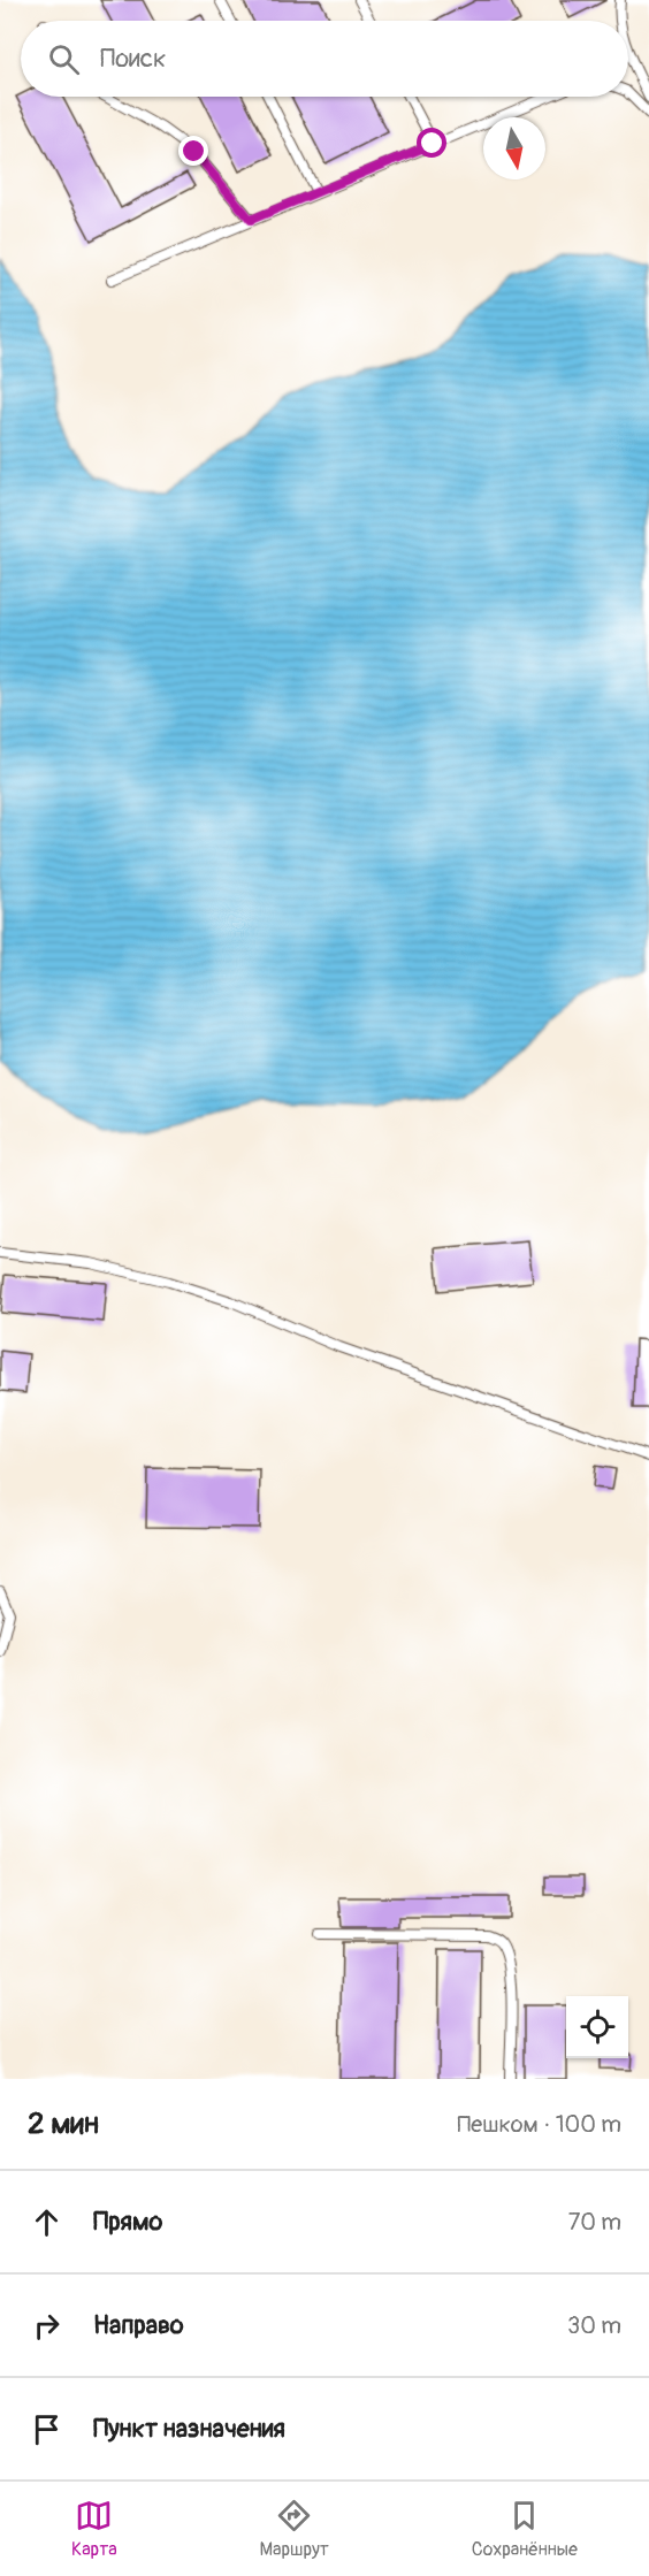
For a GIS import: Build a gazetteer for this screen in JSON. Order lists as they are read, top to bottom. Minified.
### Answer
{"north":"bottom","page":{"search":"Поиск","heading":["2 мин","Пешком · 100 m"],"list":[["Прямо","70 m"],["Направо","30 m"],"Пункт назначения"],"nav":["Карта","Маршрут","Сохранённые"]}}
